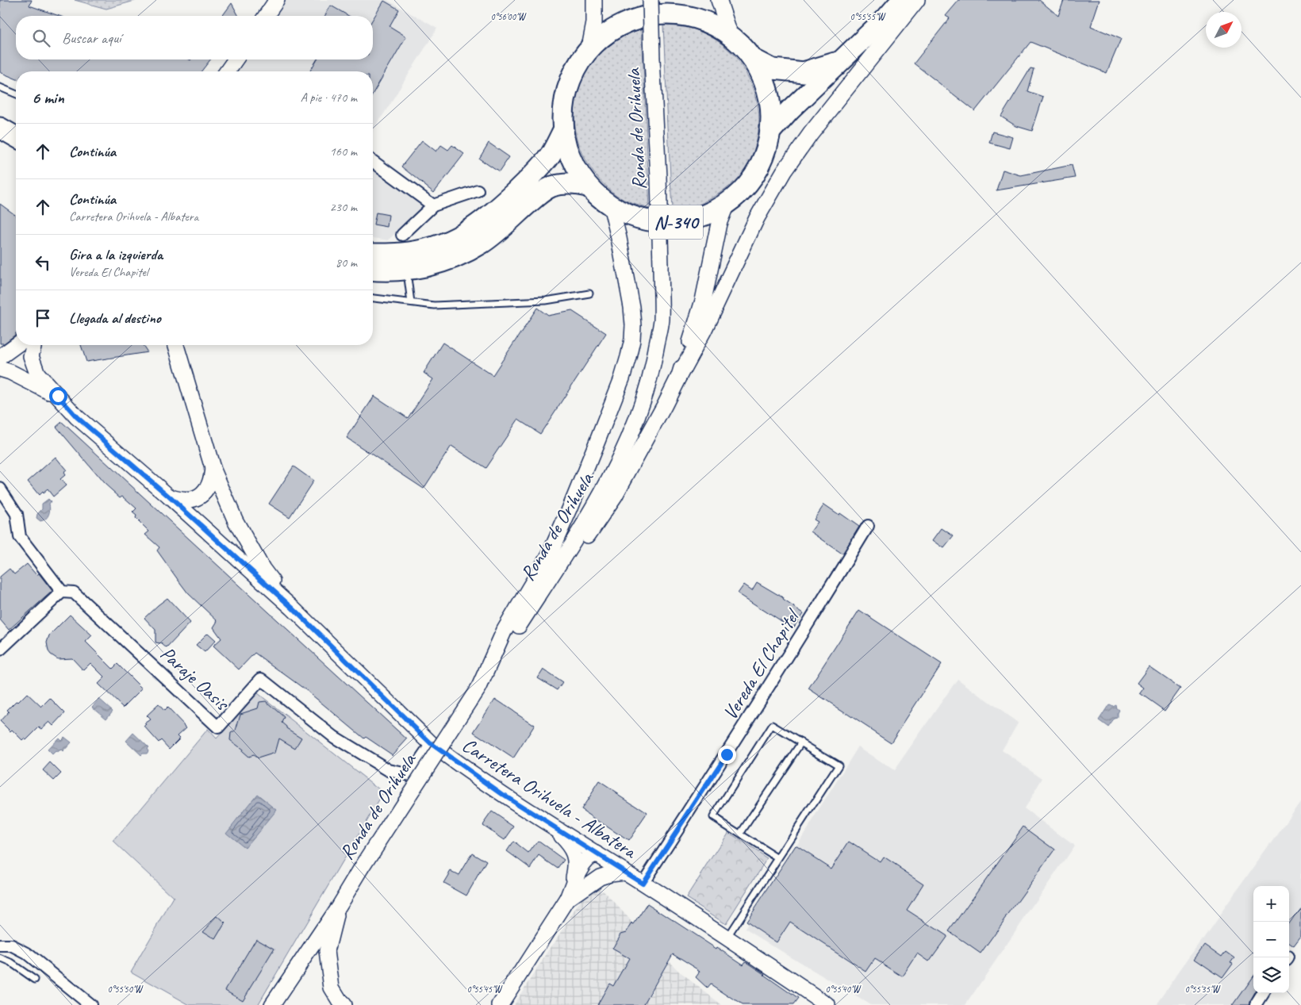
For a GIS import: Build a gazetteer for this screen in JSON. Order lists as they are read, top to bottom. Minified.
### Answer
{"streets":{"highway":["N-340"],"main road":["Ronda de Orihuela","Carretera Orihuela - Albatera"],"street":["Vereda El Chapitel","Paraje Oasis"]},"crossings":[["Vereda El Chapitel","Carretera Orihuela - Albatera"],["Paraje Oasis","Carretera Orihuela - Albatera"]],"north":"top right","page":{"search":"Buscar aquí","heading":["6 min","A pie · 470 m"],"list":[["Continúa","160 m"],["Continúa","Carretera Orihuela - Albatera","230 m"],["Gira a la izquierda","Vereda El Chapitel","80 m"],"Llegada al destino"],"map_buttons":["+","−"]},"coordinates":["0°56'00\"W","0°55'55\"W","0°55'50\"W","0°55'45\"W","0°55'40\"W","0°55'35\"W"]}
